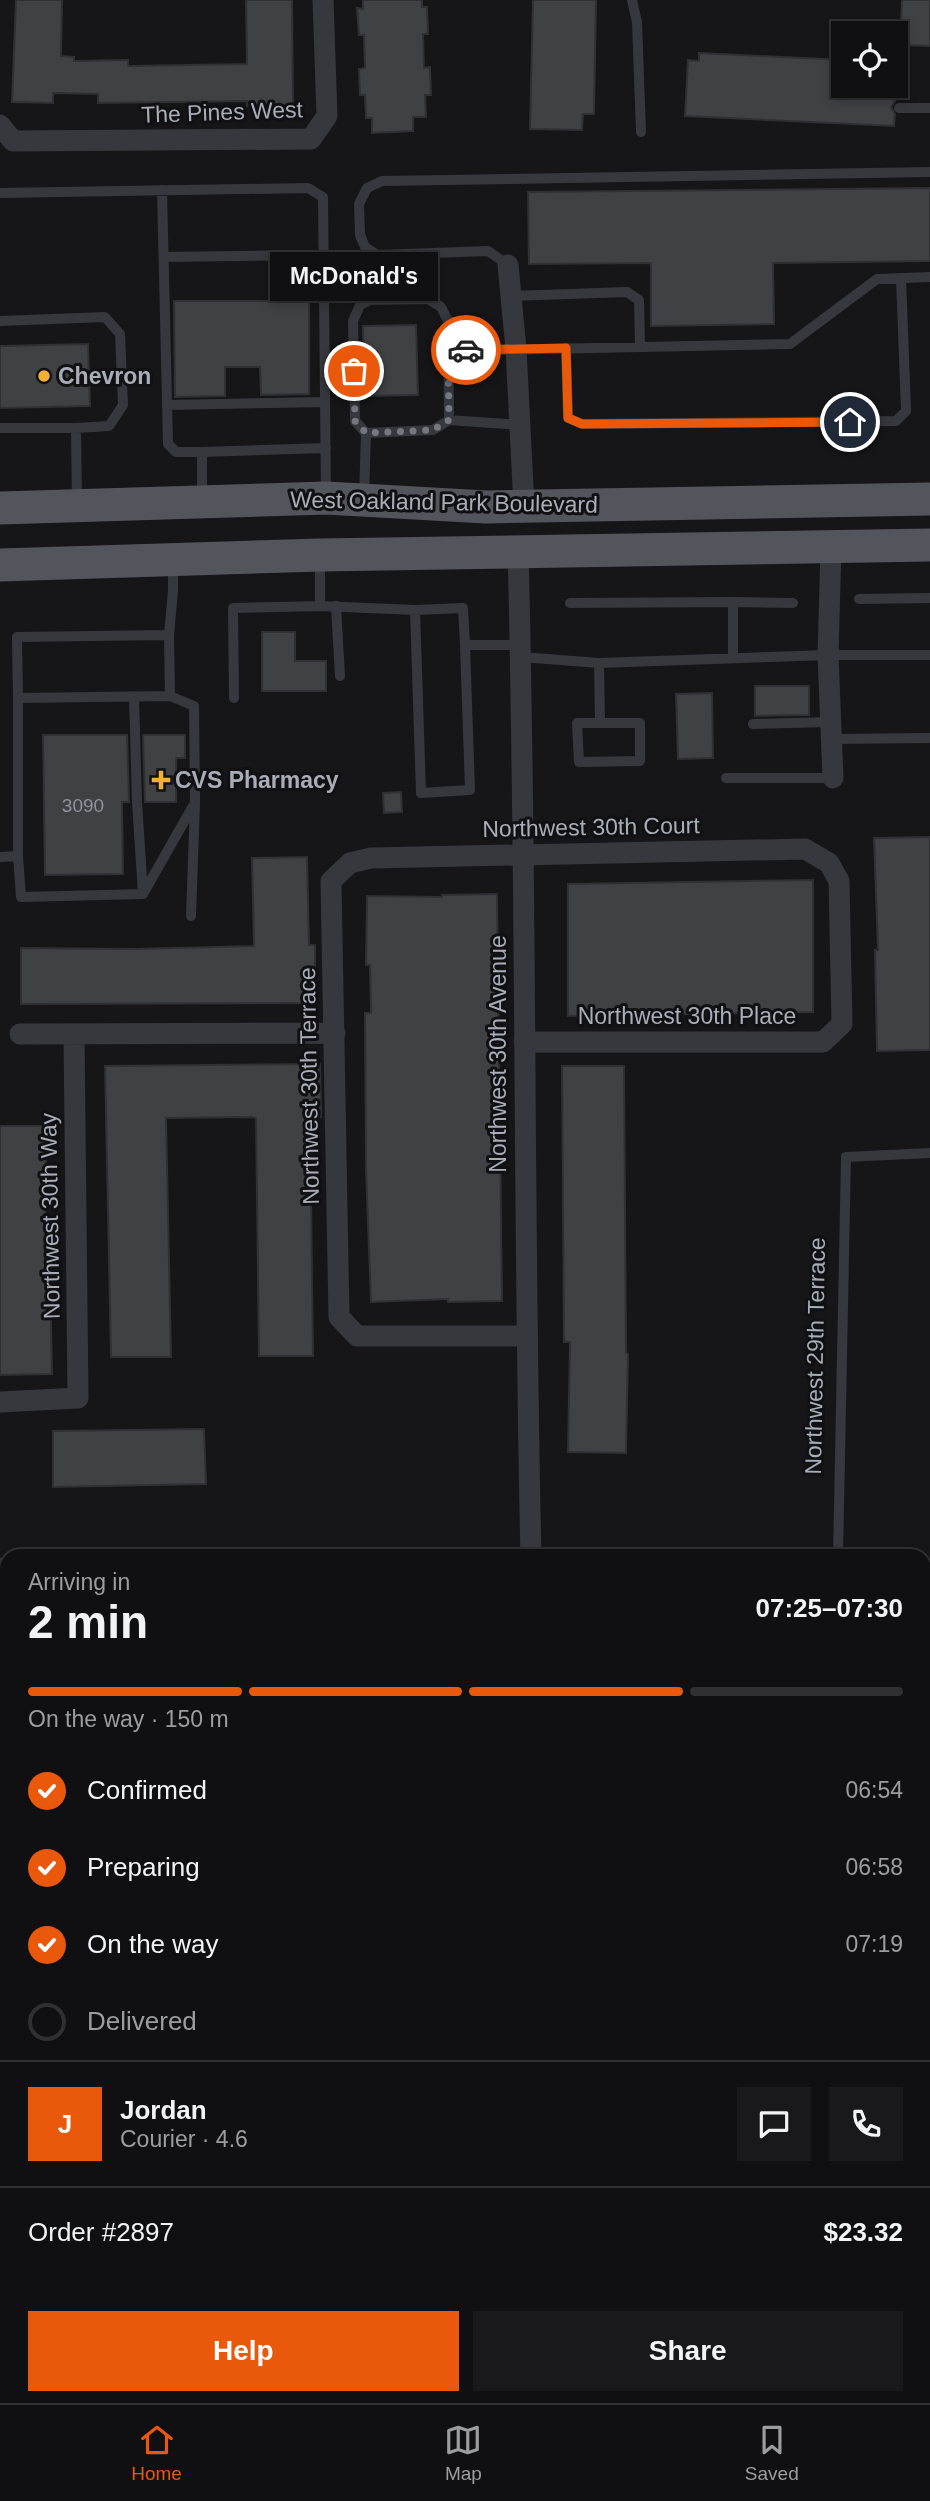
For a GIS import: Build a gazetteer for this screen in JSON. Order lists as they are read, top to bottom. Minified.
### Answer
{"streets":{"main road":["West Oakland Park Boulevard"],"street":["The Pines West","Northwest 30th Court","Northwest 30th Place","Northwest 30th Avenue","Northwest 30th Terrace","Northwest 30th Way"],"lane":["Northwest 29th Terrace"]},"crossings":[["West Oakland Park Boulevard","Northwest 30th Avenue"],["Northwest 30th Court","Northwest 30th Place"],["Northwest 30th Court","Northwest 30th Avenue"],["Northwest 30th Court","Northwest 30th Terrace"],["Northwest 30th Place","Northwest 30th Avenue"],["Northwest 30th Avenue","Northwest 30th Terrace"]],"places":{"other":["McDonald's","Chevron"],"health":["CVS Pharmacy"]},"house_numbers":["3090"],"page":{"bubble":"McDonald's","heading":["2 min","Arriving in","07:25–07:30"],"panel":["Jordan","Courier · 4.6","Order #2897","$23.32"],"bar":"On the way · 150 m","list":[["Confirmed","06:54"],["Preparing","06:58"],["On the way","07:19"],"Delivered"],"round":"J","buttons":["Help","Share"],"tabs":["Home","Map","Saved"]}}
